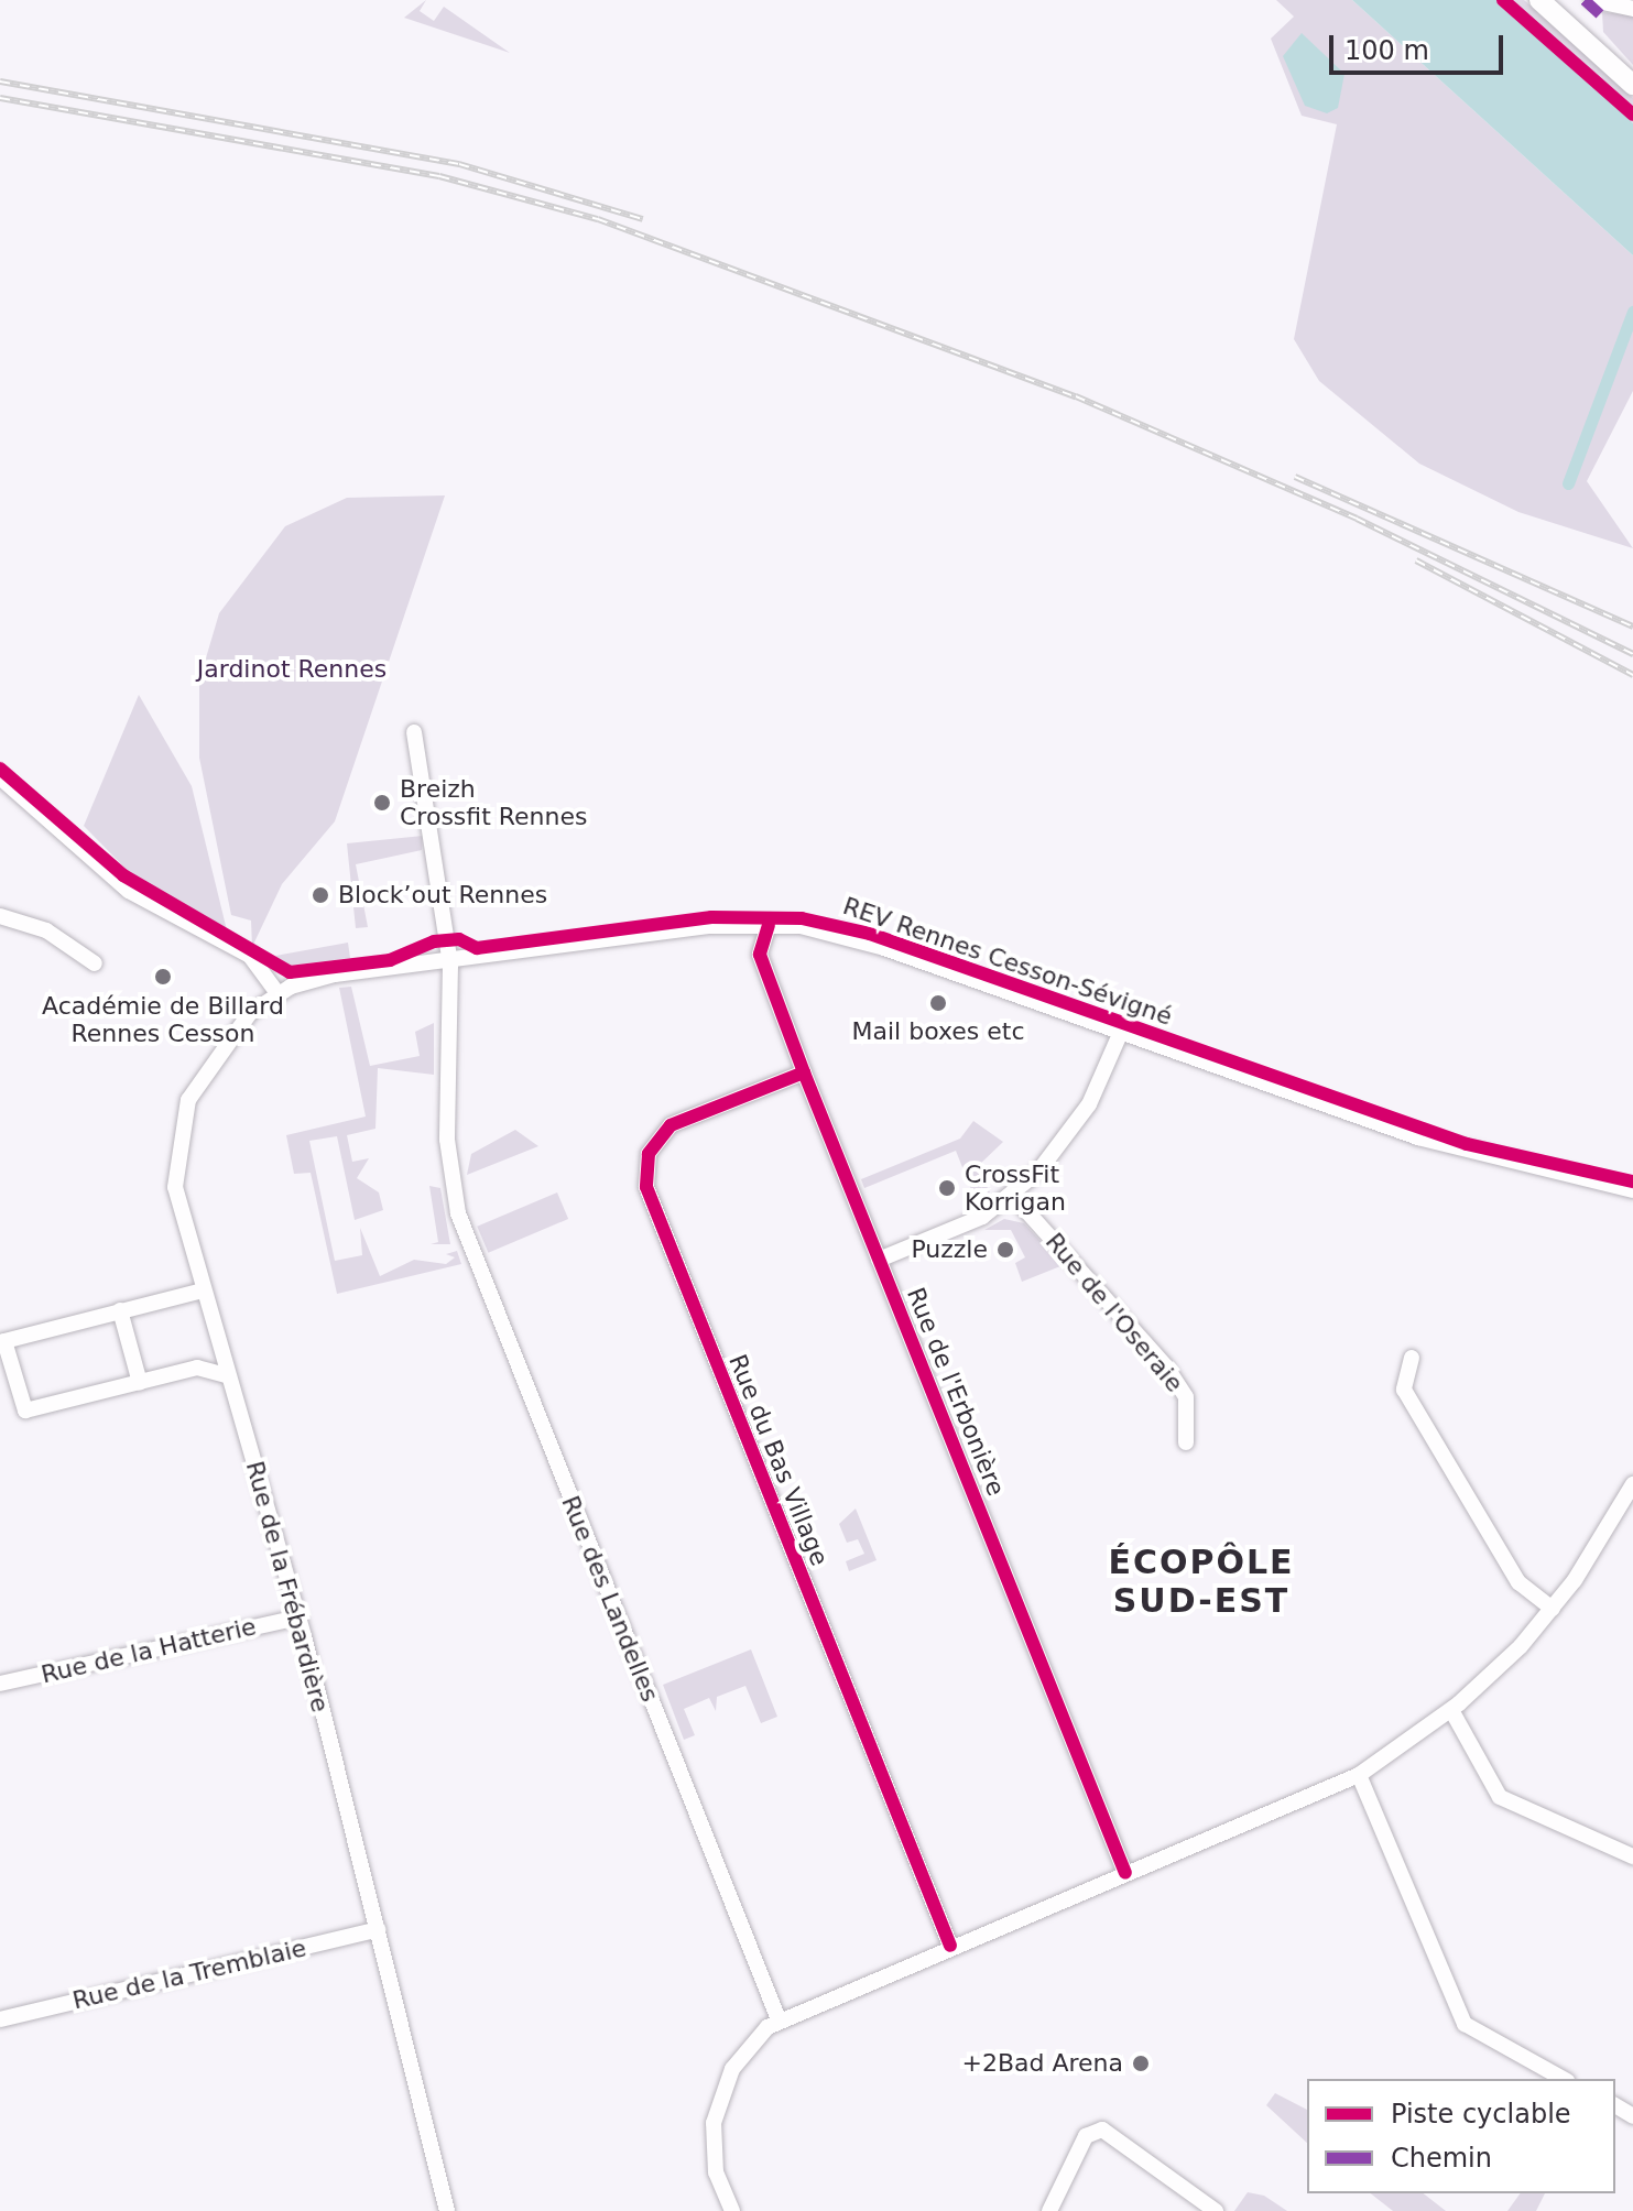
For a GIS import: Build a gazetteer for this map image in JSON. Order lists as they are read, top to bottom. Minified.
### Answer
{"streets":{"street":["Rue de l'Oseraie","Rue de l'Erbonière","Rue du Bas Village","Rue de la Frébardière","Rue des Landelles","Rue de la Hatterie","Rue de la Tremblaie"],"cycle path":["REV Rennes Cesson-Sévigné"]},"crossings":[["Rue de l'Erbonière","Rue du Bas Village"],["Rue de la Frébardière","Rue de la Hatterie"],["Rue de la Frébardière","Rue de la Tremblaie"]],"districts":["ÉCOPÔLE SUD-EST"],"parks":["Jardinot Rennes"],"places":["Breizh Crossfit Rennes","Block’out Rennes","Académie de Billard Rennes Cesson","Mail boxes etc","CrossFit Korrigan","Puzzle","+2Bad Arena"],"legend":["Piste cyclable","Chemin"],"scale_bar":"100 m"}
